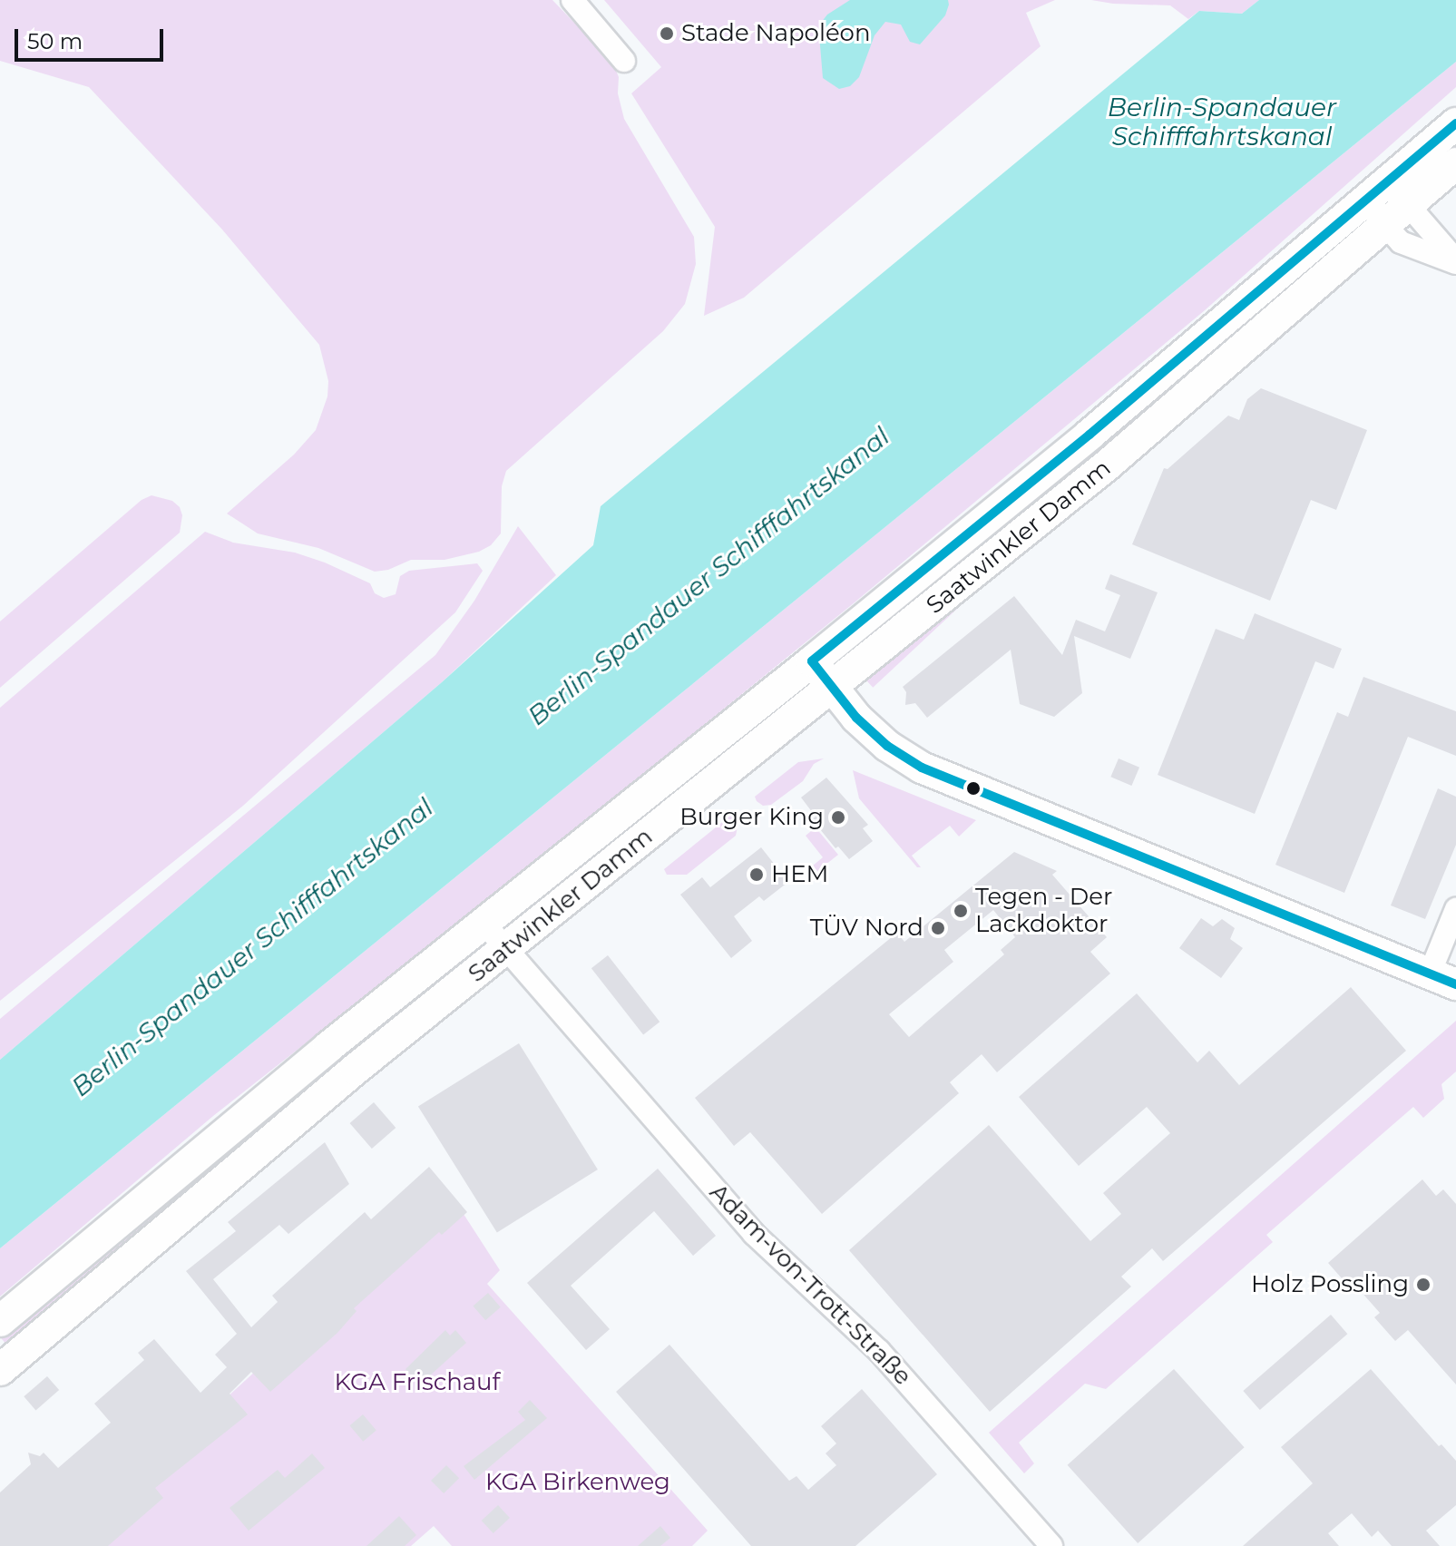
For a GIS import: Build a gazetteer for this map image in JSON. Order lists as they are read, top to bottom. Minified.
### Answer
{"streets":{"main road":["Saatwinkler Damm"],"street":["Adam-von-Trott-Straße"]},"crossings":[["Saatwinkler Damm","Adam-von-Trott-Straße"]],"water":["Berlin-Spandauer Schifffahrtskanal"],"parks":["KGA Frischauf","KGA Birkenweg"],"places":["Stade Napoléon","Burger King","HEM","Tegen - Der Lackdoktor","TÜV Nord","Holz Possling"],"scale_bar":"50 m"}
